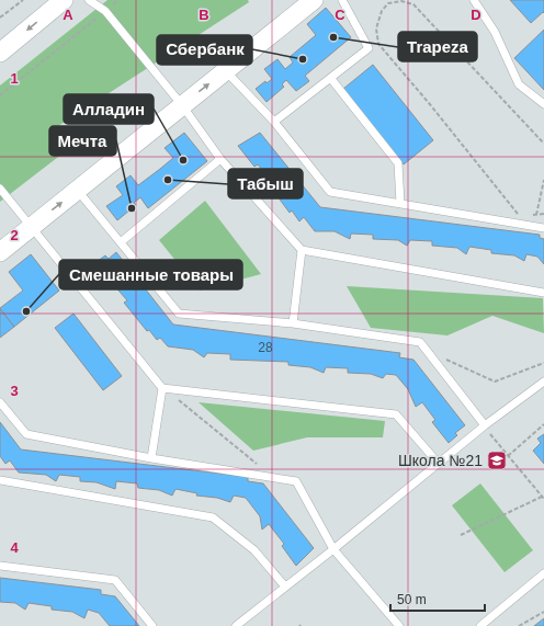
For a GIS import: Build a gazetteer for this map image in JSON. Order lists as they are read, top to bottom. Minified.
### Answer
{"places":{"other":["Trapeza","Сбербанк","Алладин","Табыш","Мечта","Смешанные товары"],"school or university":["Школа №21"]},"house_numbers":["28"],"scale_bar":"50 m","grid":{"columns":["A","B","C","D"],"rows":["1","2","3","4"]}}
